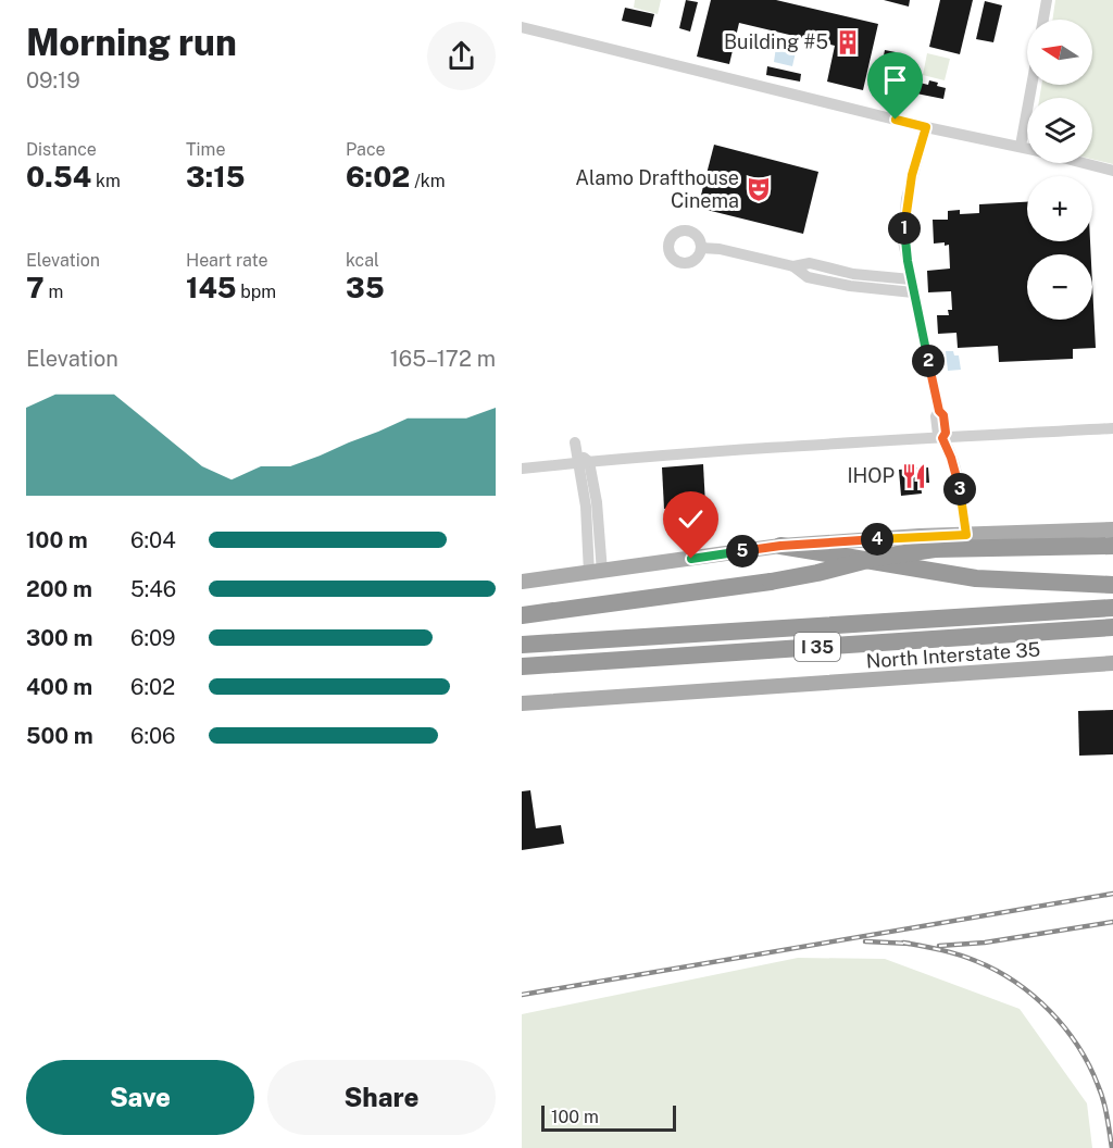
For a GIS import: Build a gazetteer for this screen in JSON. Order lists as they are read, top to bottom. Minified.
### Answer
{"streets":{"highway":["I 35"],"main road":["North Interstate 35"]},"places":{"building":["Building #5"],"theatre":["Alamo Drafthouse Cinema"],"restaurant":["IHOP"]},"scale_bar":"100 m","north":"left","page":{"heading":["Morning run","09:19"],"map_buttons":["+","−"],"stats":[["Distance","0.54 km"],["Time","3:15"],["Pace","6:02 /km"],["Elevation","7 m"],["Heart rate","145 bpm"],["kcal","35"]],"pins":["1","2","3","4","5"],"chart":["Elevation","165–172 m"],"list":[{"name":"100 m","note":"6:04"},{"name":"200 m","note":"5:46"},{"name":"300 m","note":"6:09"},{"name":"400 m","note":"6:02"},{"name":"500 m","note":"6:06"}],"buttons":["Save","Share"],"scale":"100 m"}}
